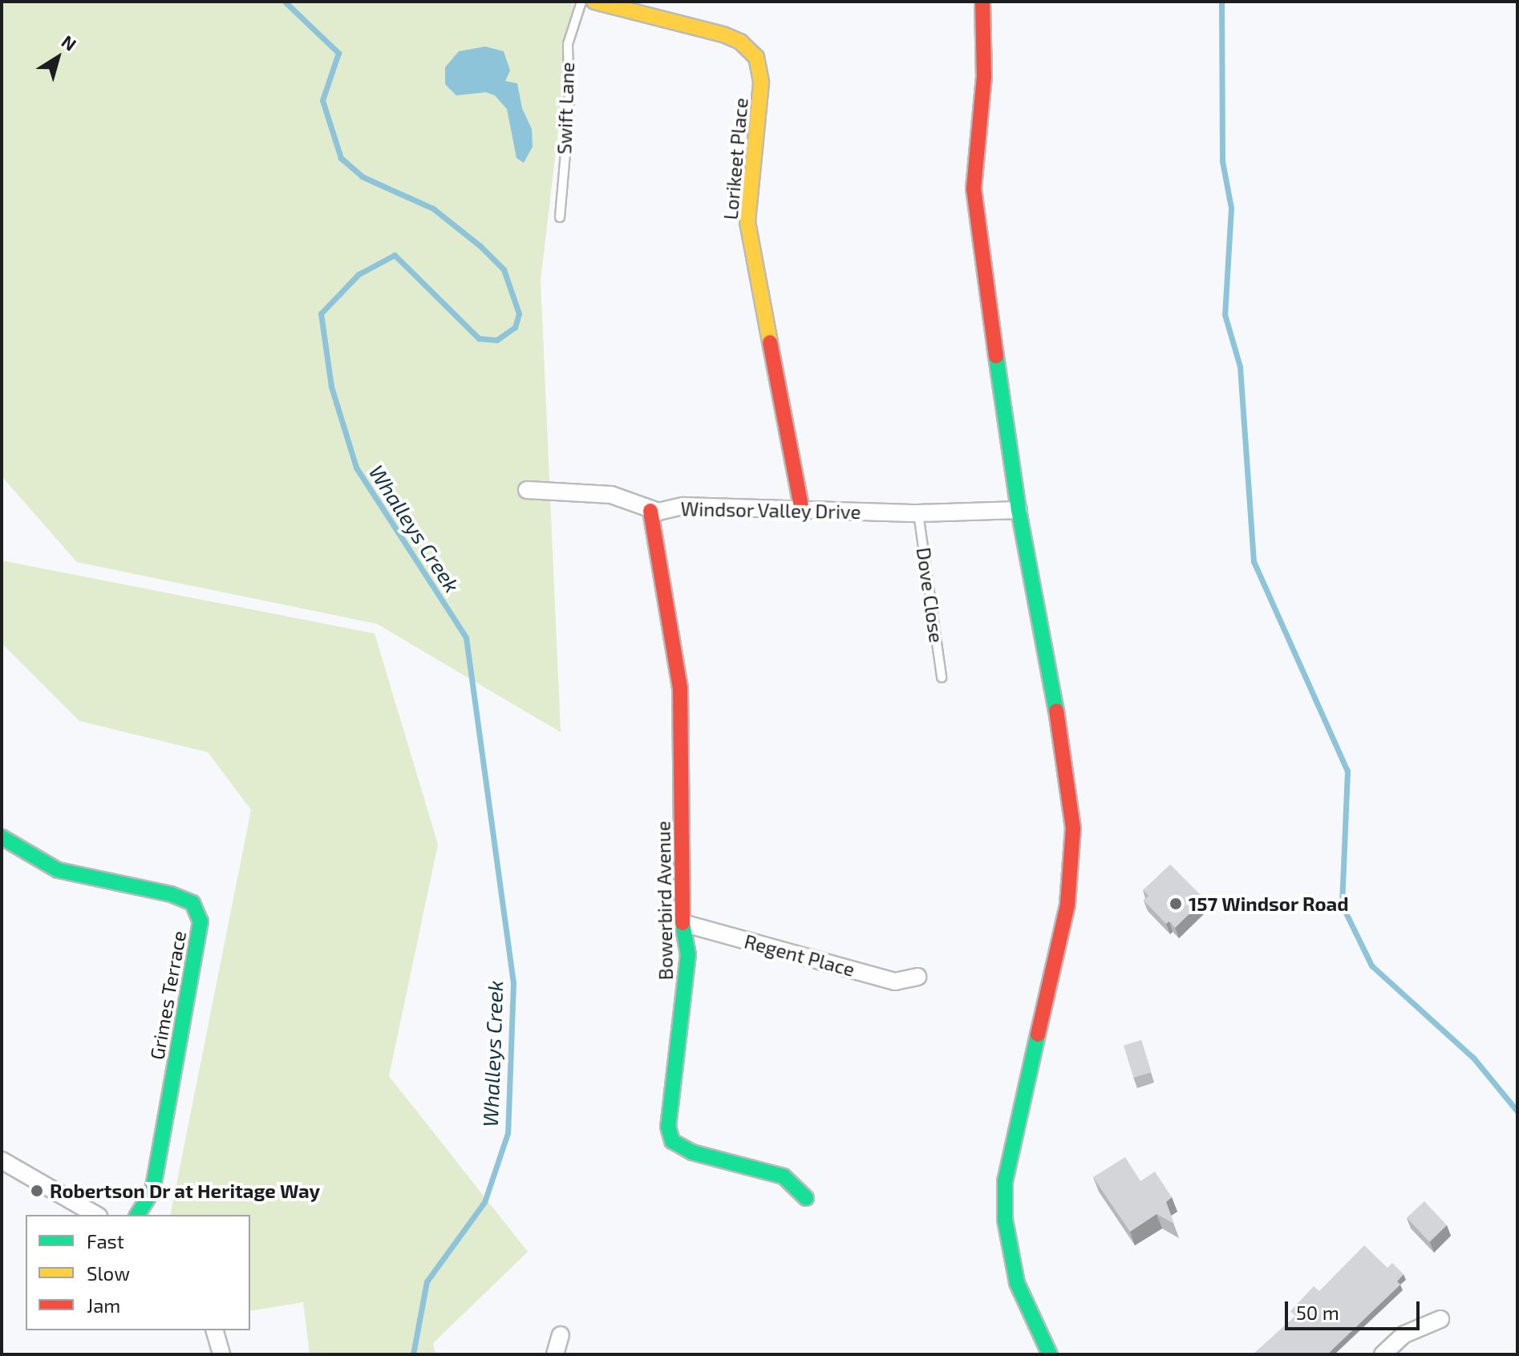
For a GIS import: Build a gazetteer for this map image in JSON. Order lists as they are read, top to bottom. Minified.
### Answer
{"streets":{"street":["Lorikeet Place","Windsor Valley Drive","Bowerbird Avenue","Regent Place","Grimes Terrace"],"lane":["Swift Lane","Dove Close"]},"crossings":[["Lorikeet Place","Windsor Valley Drive"],["Windsor Valley Drive","Dove Close"],["Windsor Valley Drive","Bowerbird Avenue"],["Bowerbird Avenue","Regent Place"]],"water":["Whalleys Creek"],"places":["157 Windsor Road","Robertson Dr at Heritage Way"],"legend":["Fast","Slow","Jam"],"scale_bar":"50 m","north":"top right"}
